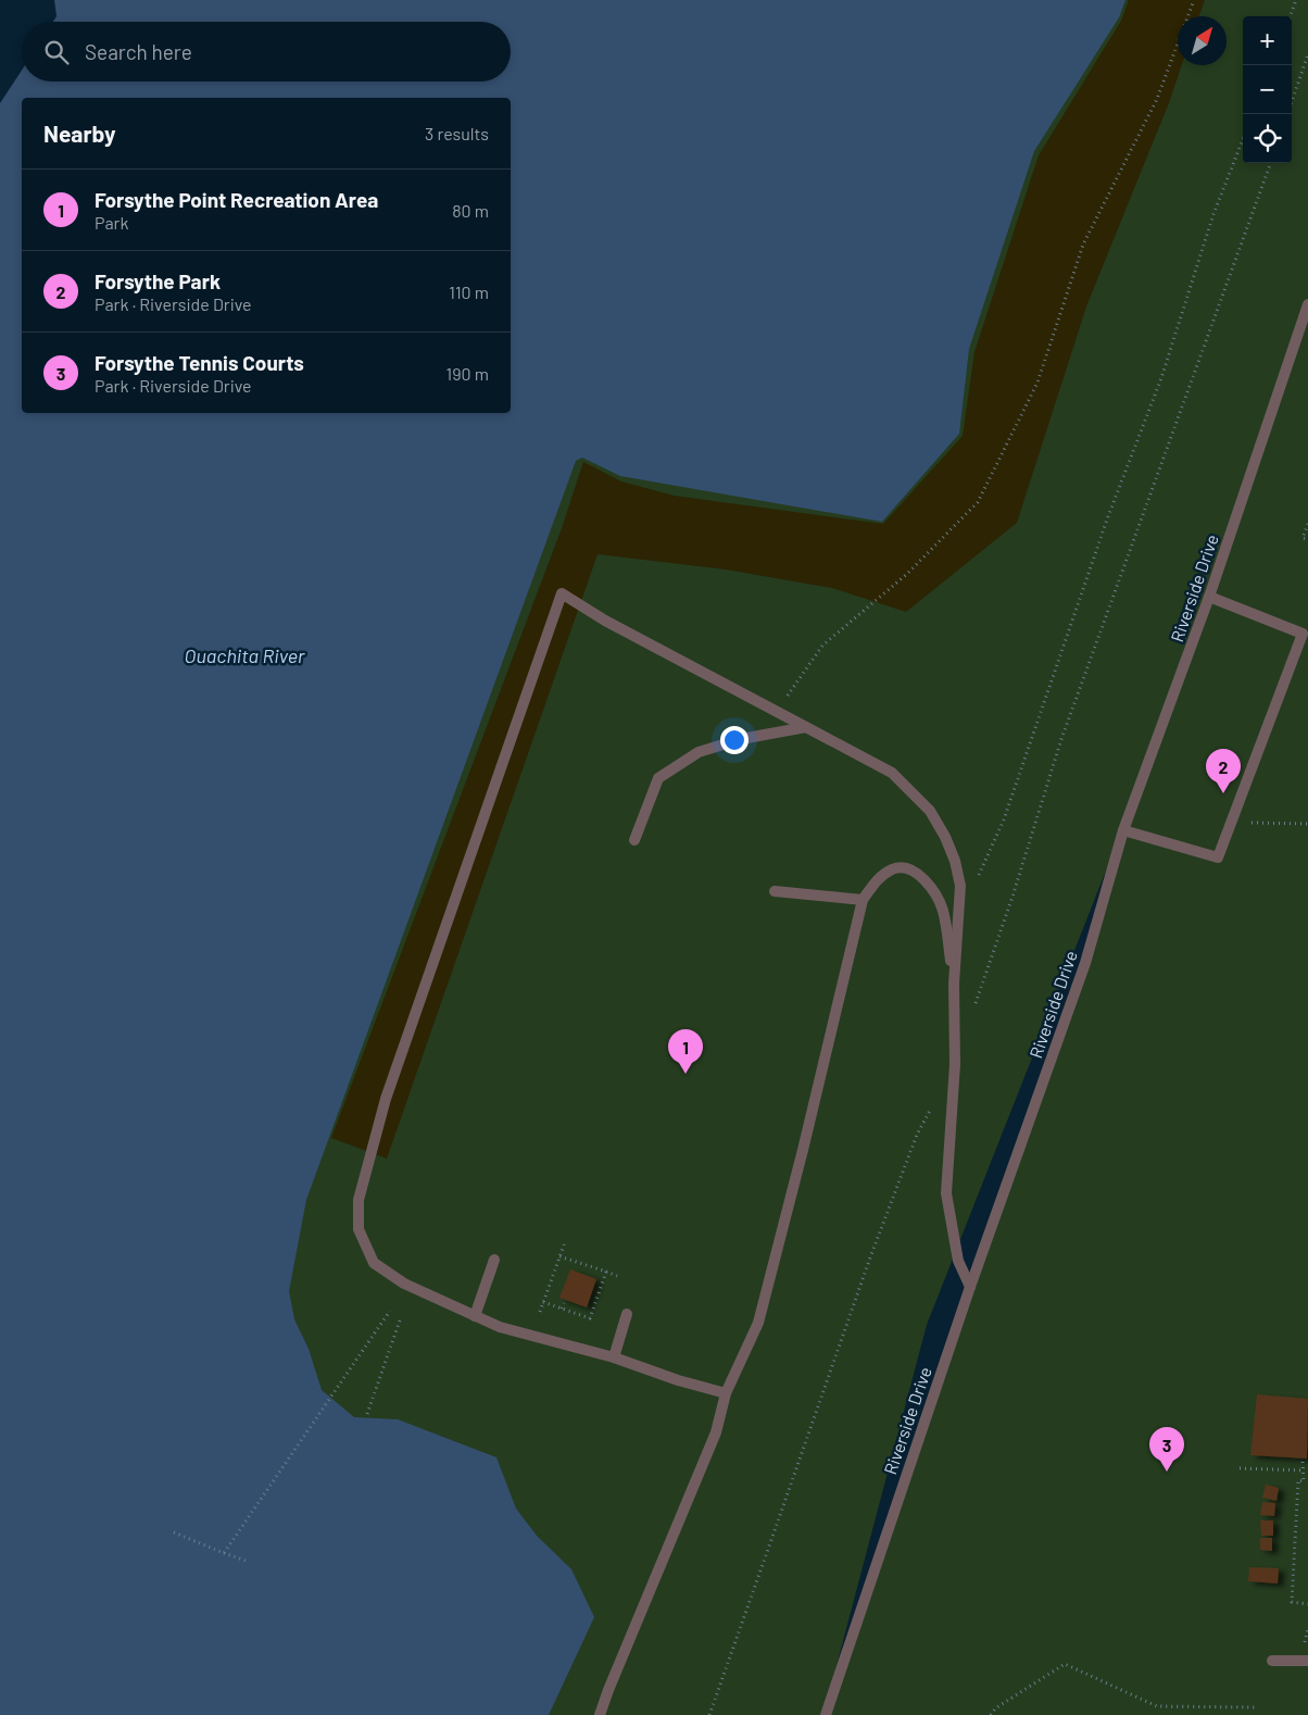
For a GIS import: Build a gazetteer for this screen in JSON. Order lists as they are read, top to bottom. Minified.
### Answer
{"streets":{"street":["Riverside Drive"]},"water":["Ouachita River"],"north":"top right","page":{"map_buttons":["+","−"],"search":"Search here","heading":["Nearby","3 results"],"list":[{"mark":"1","name":"Forsythe Point Recreation Area","note":"Park","value":"80 m"},{"mark":"2","name":"Forsythe Park","note":"Park · Riverside Drive","value":"110 m"},{"mark":"3","name":"Forsythe Tennis Courts","note":"Park · Riverside Drive","value":"190 m"}],"pins":["2","1","3"]}}
